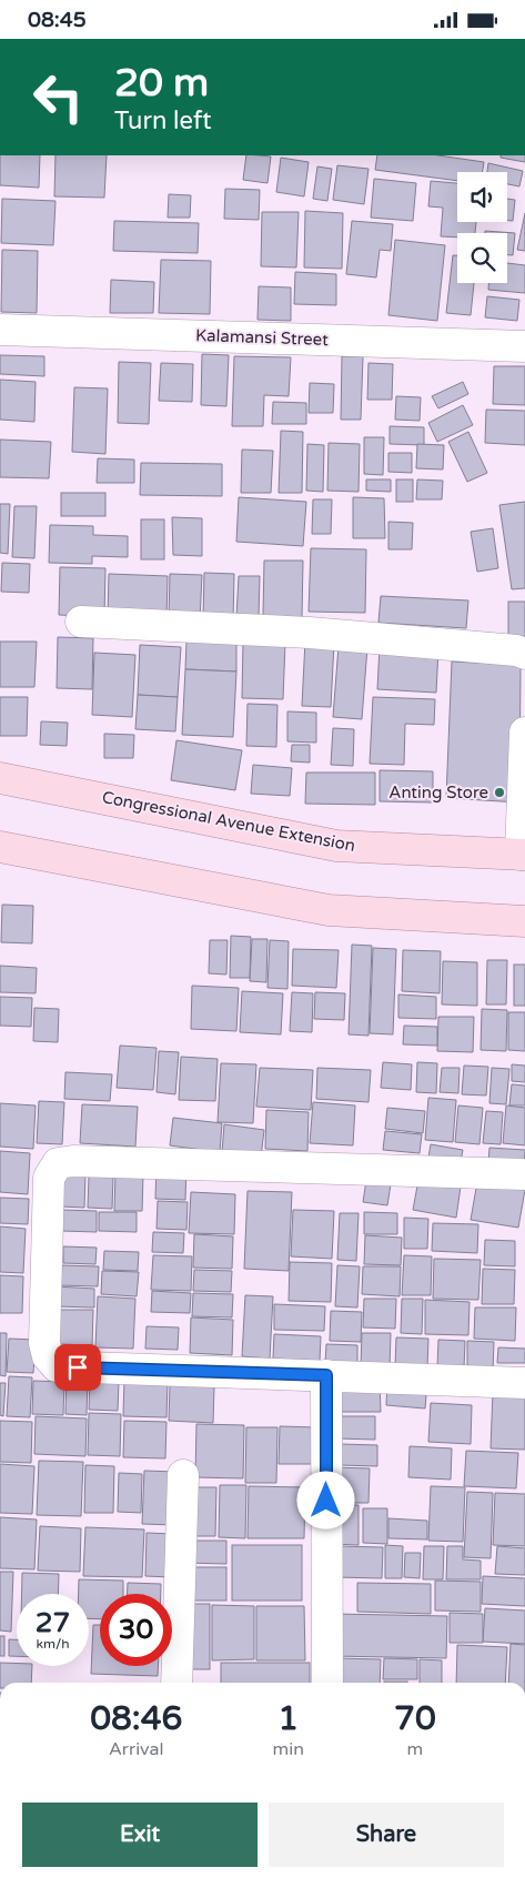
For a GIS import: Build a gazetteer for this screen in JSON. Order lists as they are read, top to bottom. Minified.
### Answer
{"streets":{"main road":["Congressional Avenue Extension"],"street":["Kalamansi Street"]},"places":["Anting Store"],"page":{"status":"08:45","turn":["20 m","Turn left"],"speed":"27 km/h","limit":"30","eta":["08:46","Arrival","1","min","70","m"],"buttons":["Exit","Share"]}}
